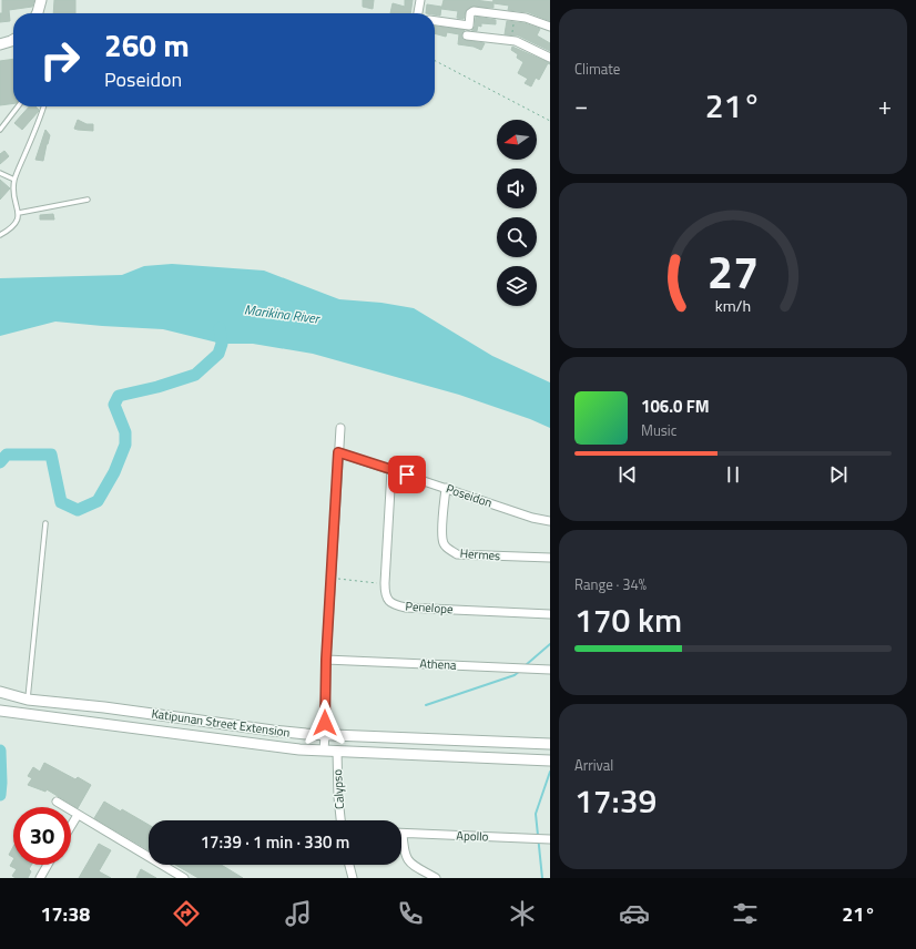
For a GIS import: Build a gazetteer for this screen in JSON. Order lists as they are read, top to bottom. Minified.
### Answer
{"streets":{"street":["Poseidon","Hermes","Penelope","Athena","Katipunan Street Extension","Calypso","Apollo"]},"crossings":[["Poseidon","Hermes"],["Poseidon","Penelope"],["Katipunan Street Extension","Calypso"]],"water":["Marikina River"],"north":"left","page":{"tile":["Climate",["Range · 34%","170 km"],["Arrival","17:39"]],"turn":["260 m","Poseidon"],"heat":["−","21°","+"],"song":["106.0 FM","Music"],"limit":"30","trip":"17:39 · 1 min · 330 m","tabs":["17:38","21°"],"gauge":["27","km/h"]}}
